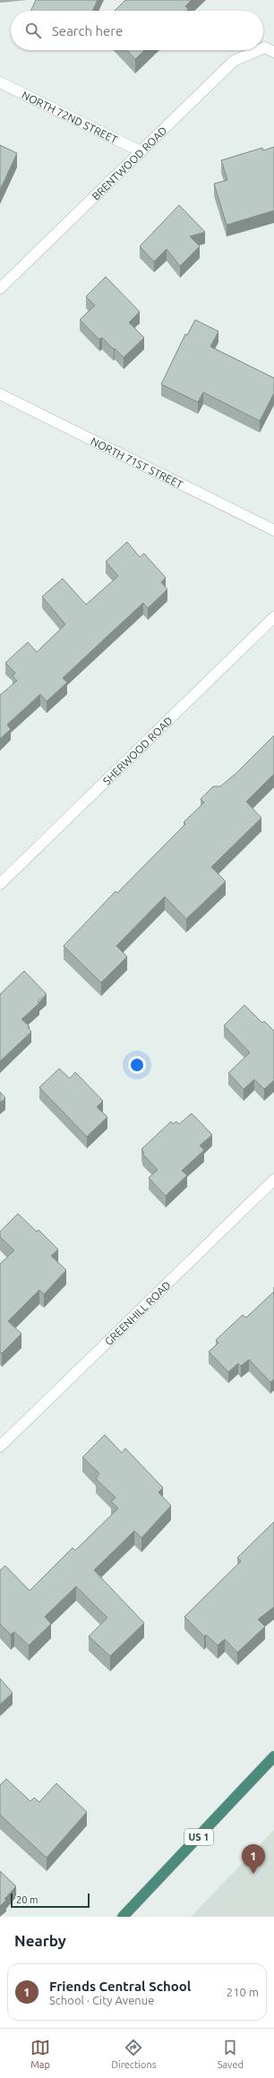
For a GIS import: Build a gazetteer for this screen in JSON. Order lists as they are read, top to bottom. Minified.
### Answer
{"streets":{"highway":["US 1"],"street":["NORTH 72ND STREET","BRENTWOOD ROAD","NORTH 71ST STREET","SHERWOOD ROAD","GREENHILL ROAD"]},"crossings":[["NORTH 72ND STREET","BRENTWOOD ROAD"]],"scale_bar":"20 m","page":{"search":"Search here","pins":"1","scale":"20 m","heading":"Nearby","list":[{"mark":"1","name":"Friends Central School","note":"School · City Avenue","value":"210 m"}],"nav":["Map","Directions","Saved"]}}
